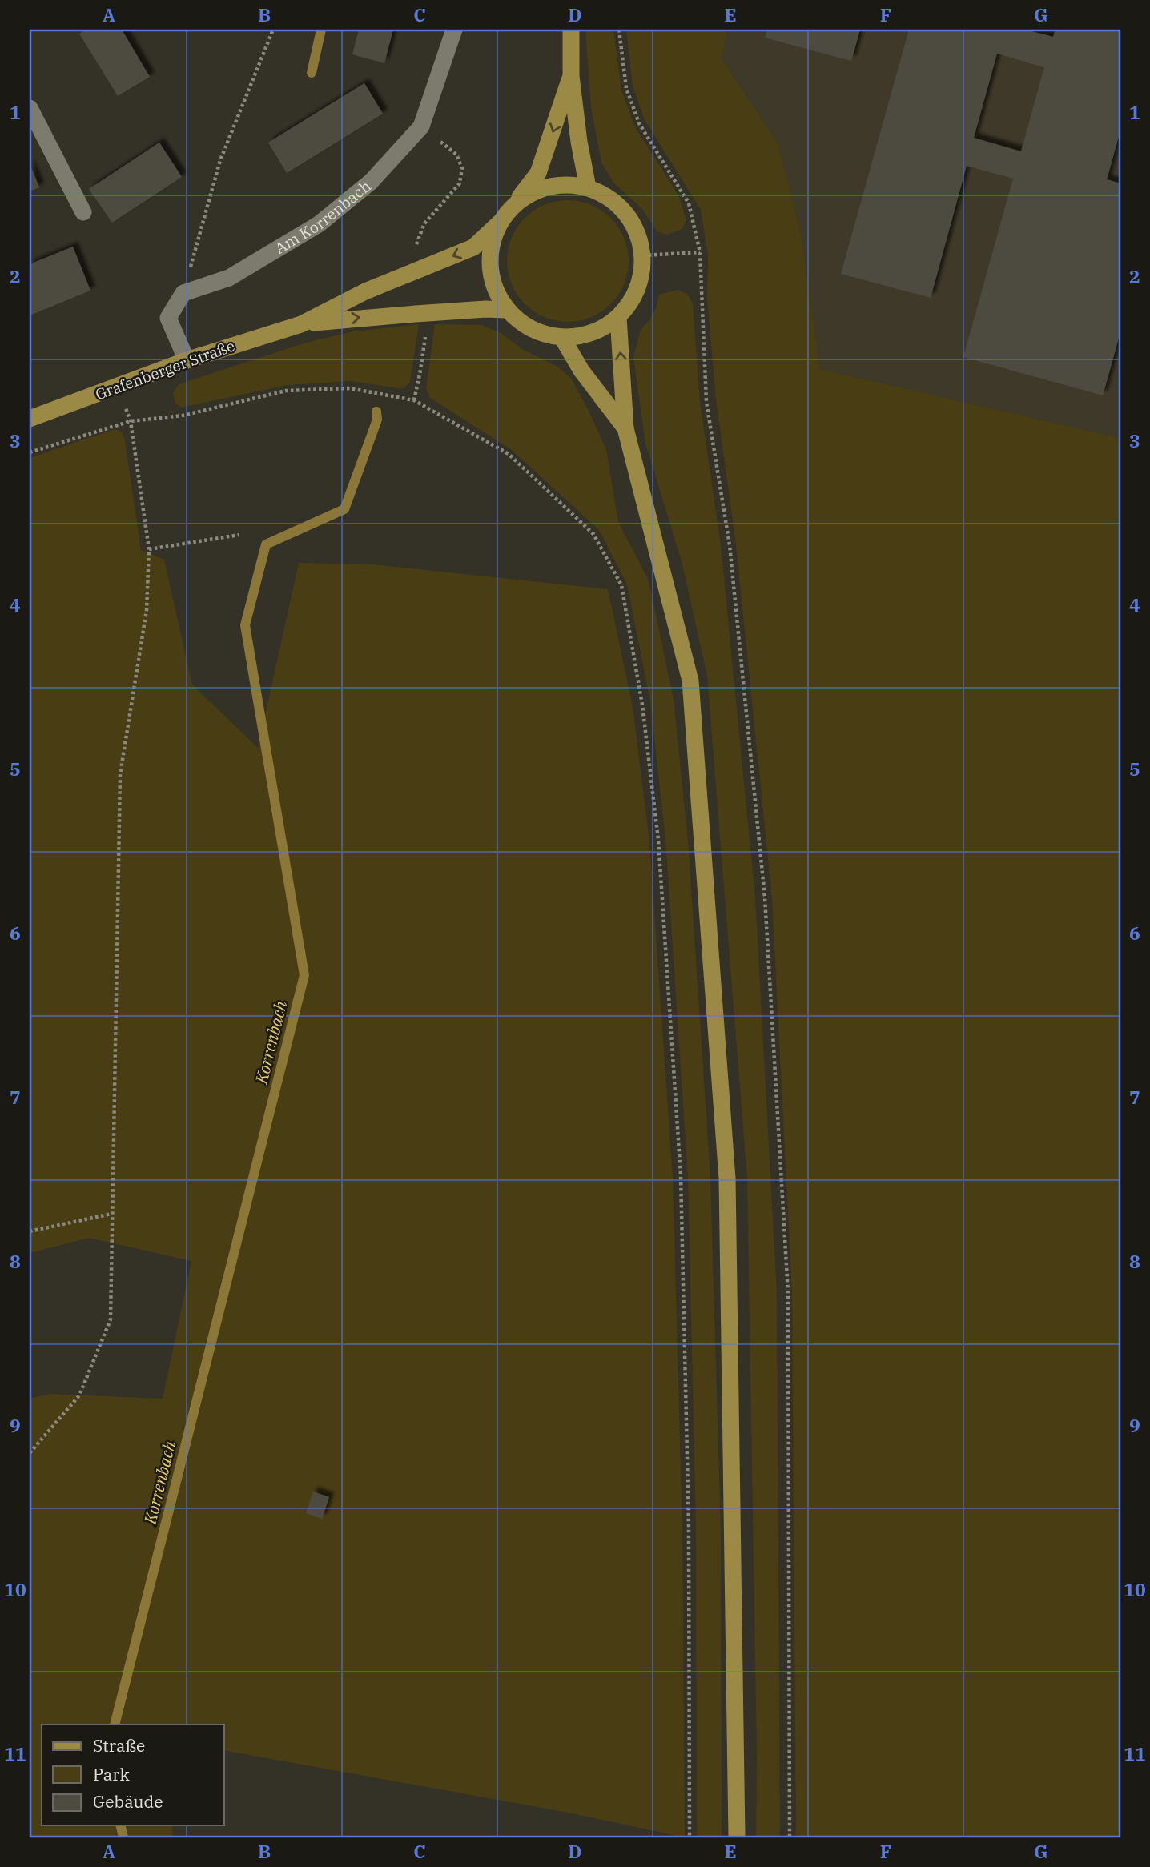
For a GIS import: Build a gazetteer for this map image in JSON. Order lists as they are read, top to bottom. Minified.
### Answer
{"streets":{"main road":["Grafenberger Straße"],"street":["Am Korrenbach"]},"water":["Korrenbach"],"legend":["Straße","Park","Gebäude"],"grid":{"columns":["A","B","C","D","E","F","G"],"rows":["1","2","3","4","5","6","7","8","9","10","11"]}}
